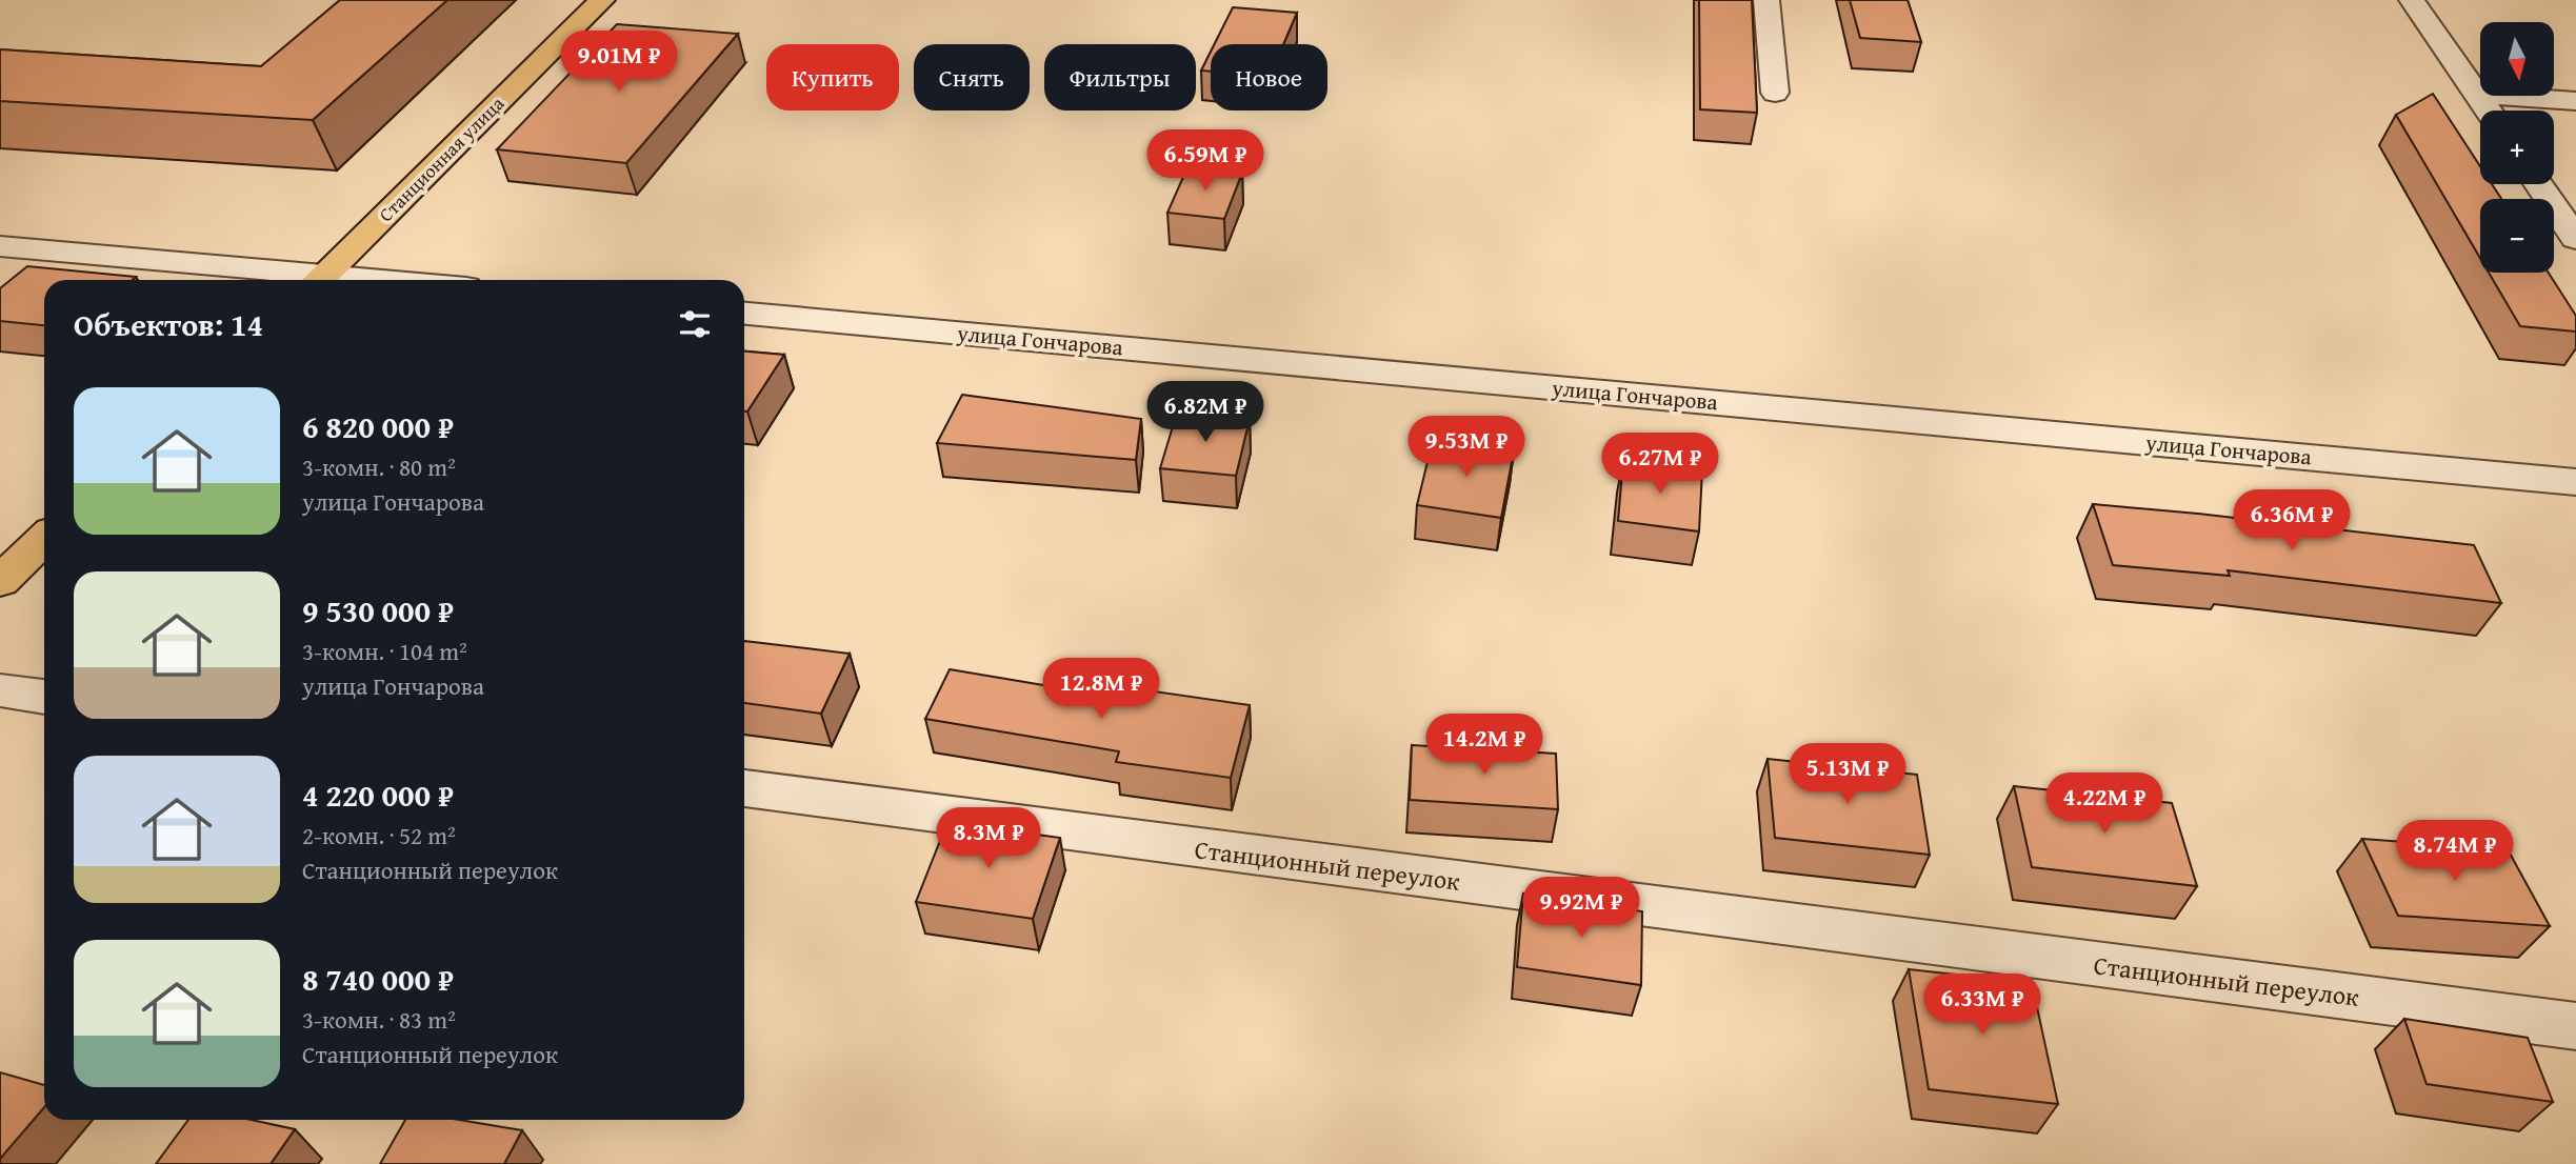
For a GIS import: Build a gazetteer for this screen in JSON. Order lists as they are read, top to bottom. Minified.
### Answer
{"streets":{"main road":["Станционная улица"],"street":["улица Гончарова","Станционный переулок"]},"north":"bottom","page":{"map_buttons":["+","−"],"price":["9.01M ₽","6.59M ₽","6.82M ₽","9.53M ₽","6.27M ₽","6.36M ₽","12.8M ₽","14.2M ₽","5.13M ₽","4.22M ₽","8.3M ₽","8.74M ₽","9.92M ₽","6.33M ₽"],"chip":["Купить","Снять","Фильтры","Новое"],"heading":"Объектов: 14","list":[{"name":"6 820 000 ₽","note":"3-комн. · 80 m² · улица Гончарова"},{"name":"9 530 000 ₽","note":"3-комн. · 104 m² · улица Гончарова"},{"name":"4 220 000 ₽","note":"2-комн. · 52 m² · Станционный переулок"},{"name":"8 740 000 ₽","note":"3-комн. · 83 m² · Станционный переулок"}]}}
